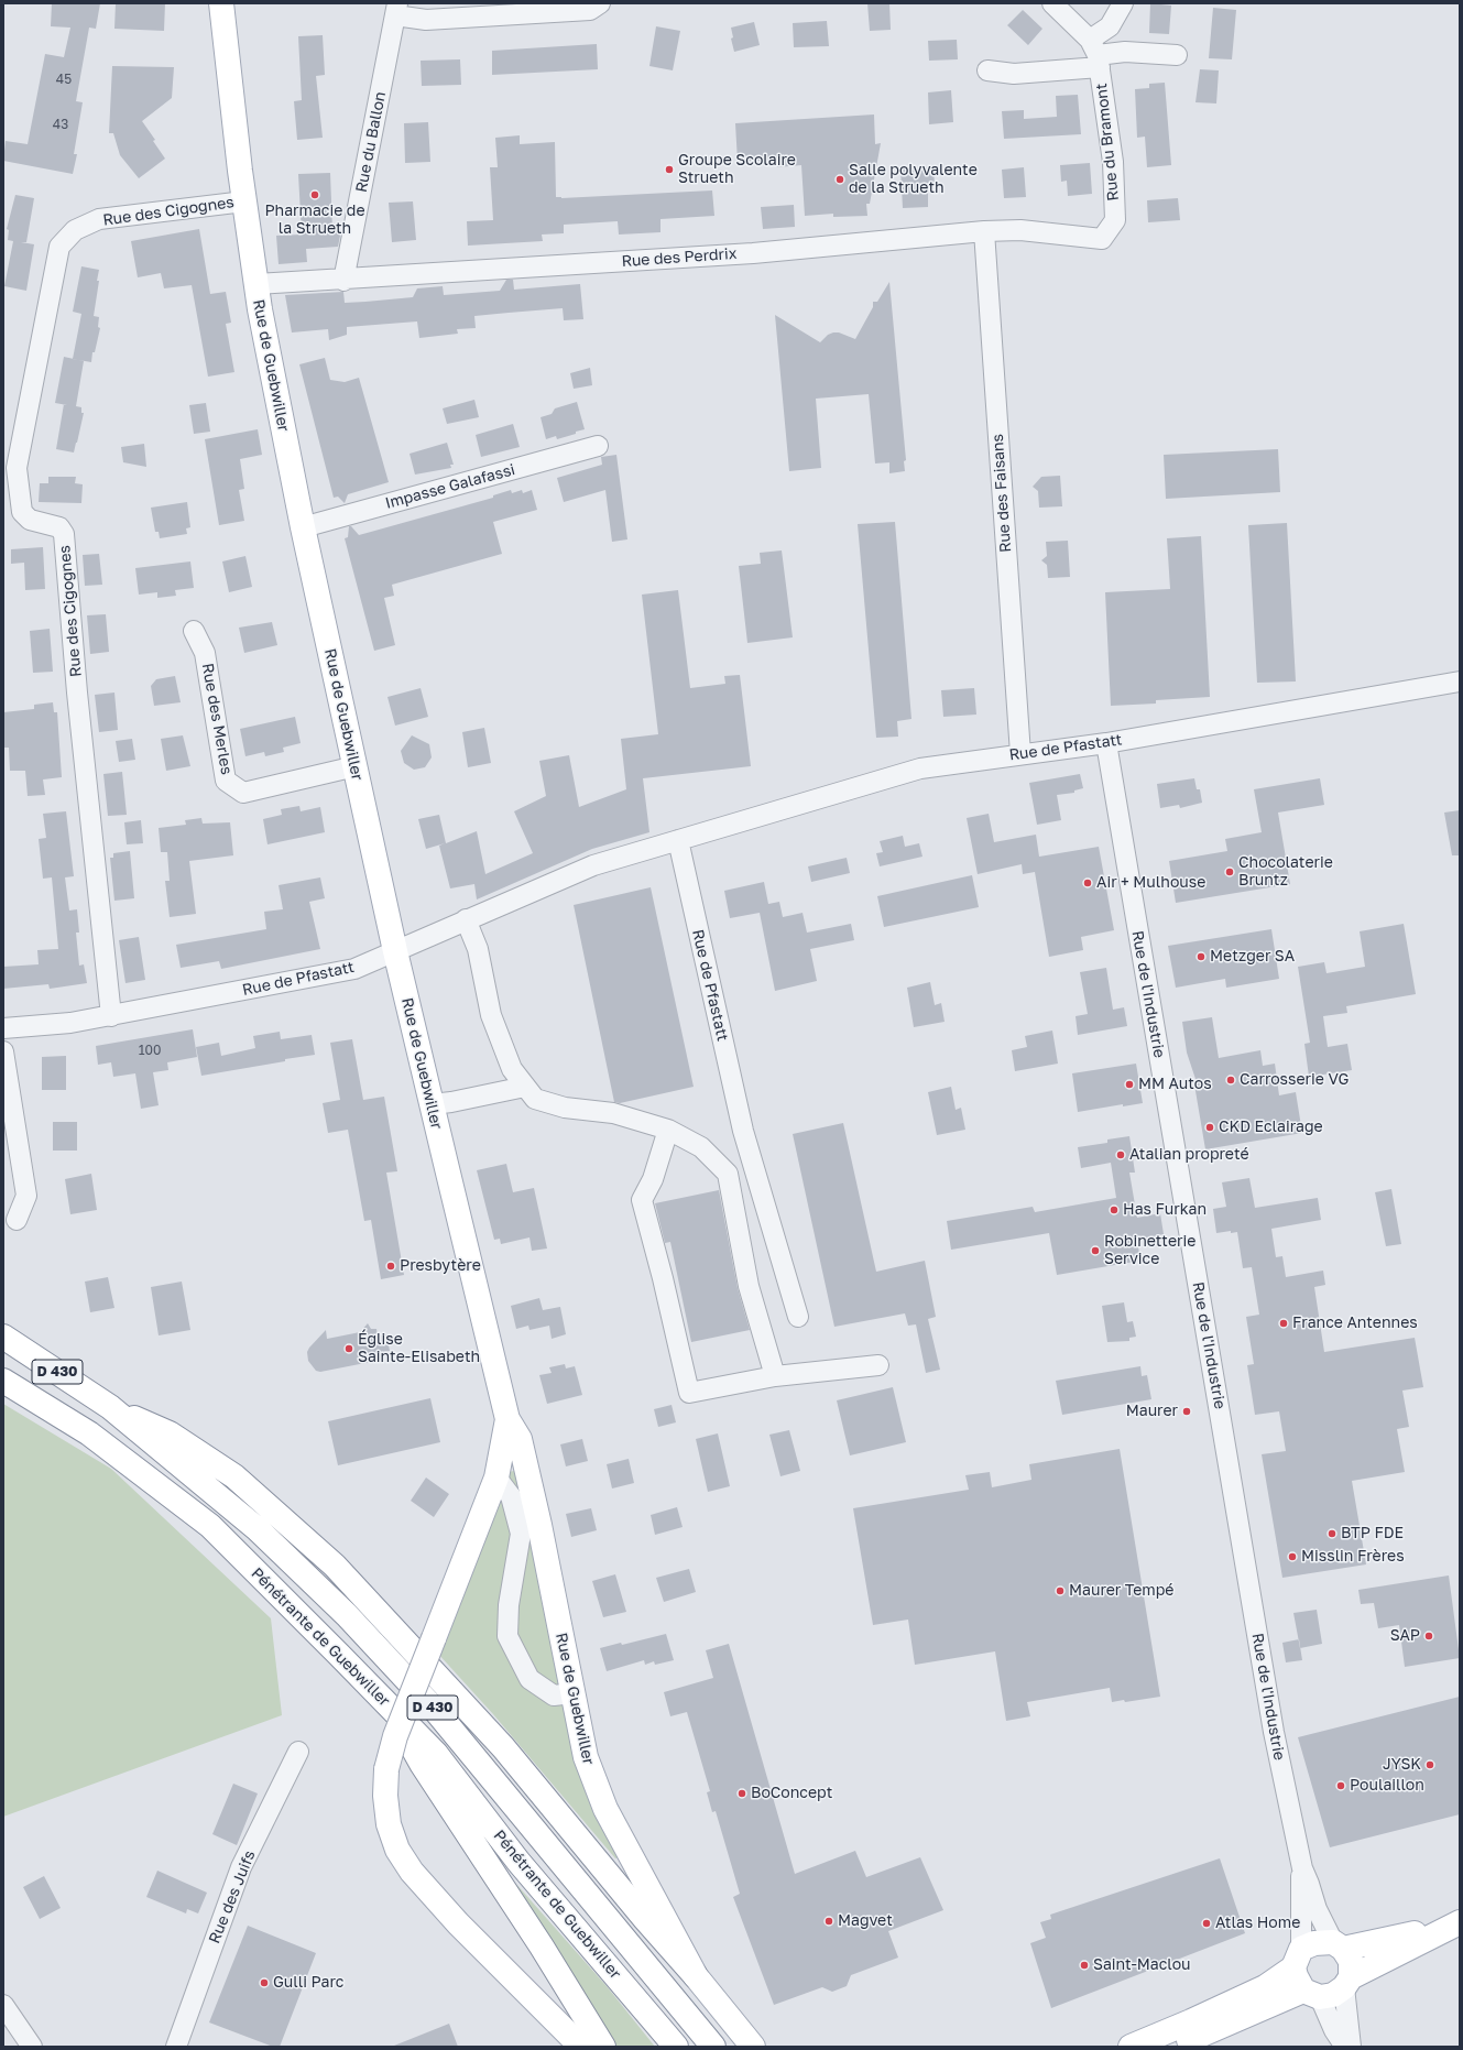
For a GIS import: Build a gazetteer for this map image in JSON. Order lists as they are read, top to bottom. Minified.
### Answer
{"streets":{"main road":["Rue de Guebwiller","D 430","Pénétrante de Guebwiller"],"street":["Rue du Ballon","Rue du Bramont","Rue des Cigognes","Rue des Perdrix","Impasse Galafassi","Rue des Faisans","Rue des Merles","Rue de Pfastatt","Rue de l'Industrie","Rue des Juifs"]},"crossings":[["Rue du Ballon","Rue des Perdrix"],["Rue du Bramont","Rue des Perdrix"],["Rue des Cigognes","Rue de Guebwiller"],["Rue des Cigognes","Rue de Pfastatt"],["Rue des Perdrix","Rue de Guebwiller"],["Rue des Perdrix","Rue des Faisans"],["Rue de Guebwiller","Impasse Galafassi"],["Rue de Guebwiller","Rue des Merles"],["Rue de Guebwiller","Rue de Pfastatt"],["Rue des Faisans","Rue de Pfastatt"],["Rue de Pfastatt","Rue de l'Industrie"]],"places":["Groupe Scolaire Strueth","Salle polyvalente de la Strueth","Pharmacie de la Strueth","Chocolaterie Bruntz","Air + Mulhouse","Metzger SA","Carrosserie VG","MM Autos","CKD Eclairage","Atalian propreté","Has Furkan","Robinetterie Service","Presbytère","France Antennes","Église Sainte-Elisabeth","Maurer","BTP FDE","Misslin Frères","Maurer Tempé","SAP","JYSK","Poulaillon","BoConcept","Magvet","Atlas Home","Saint-Maclou","Gulli Parc"],"house_numbers":["45","43","100"]}
